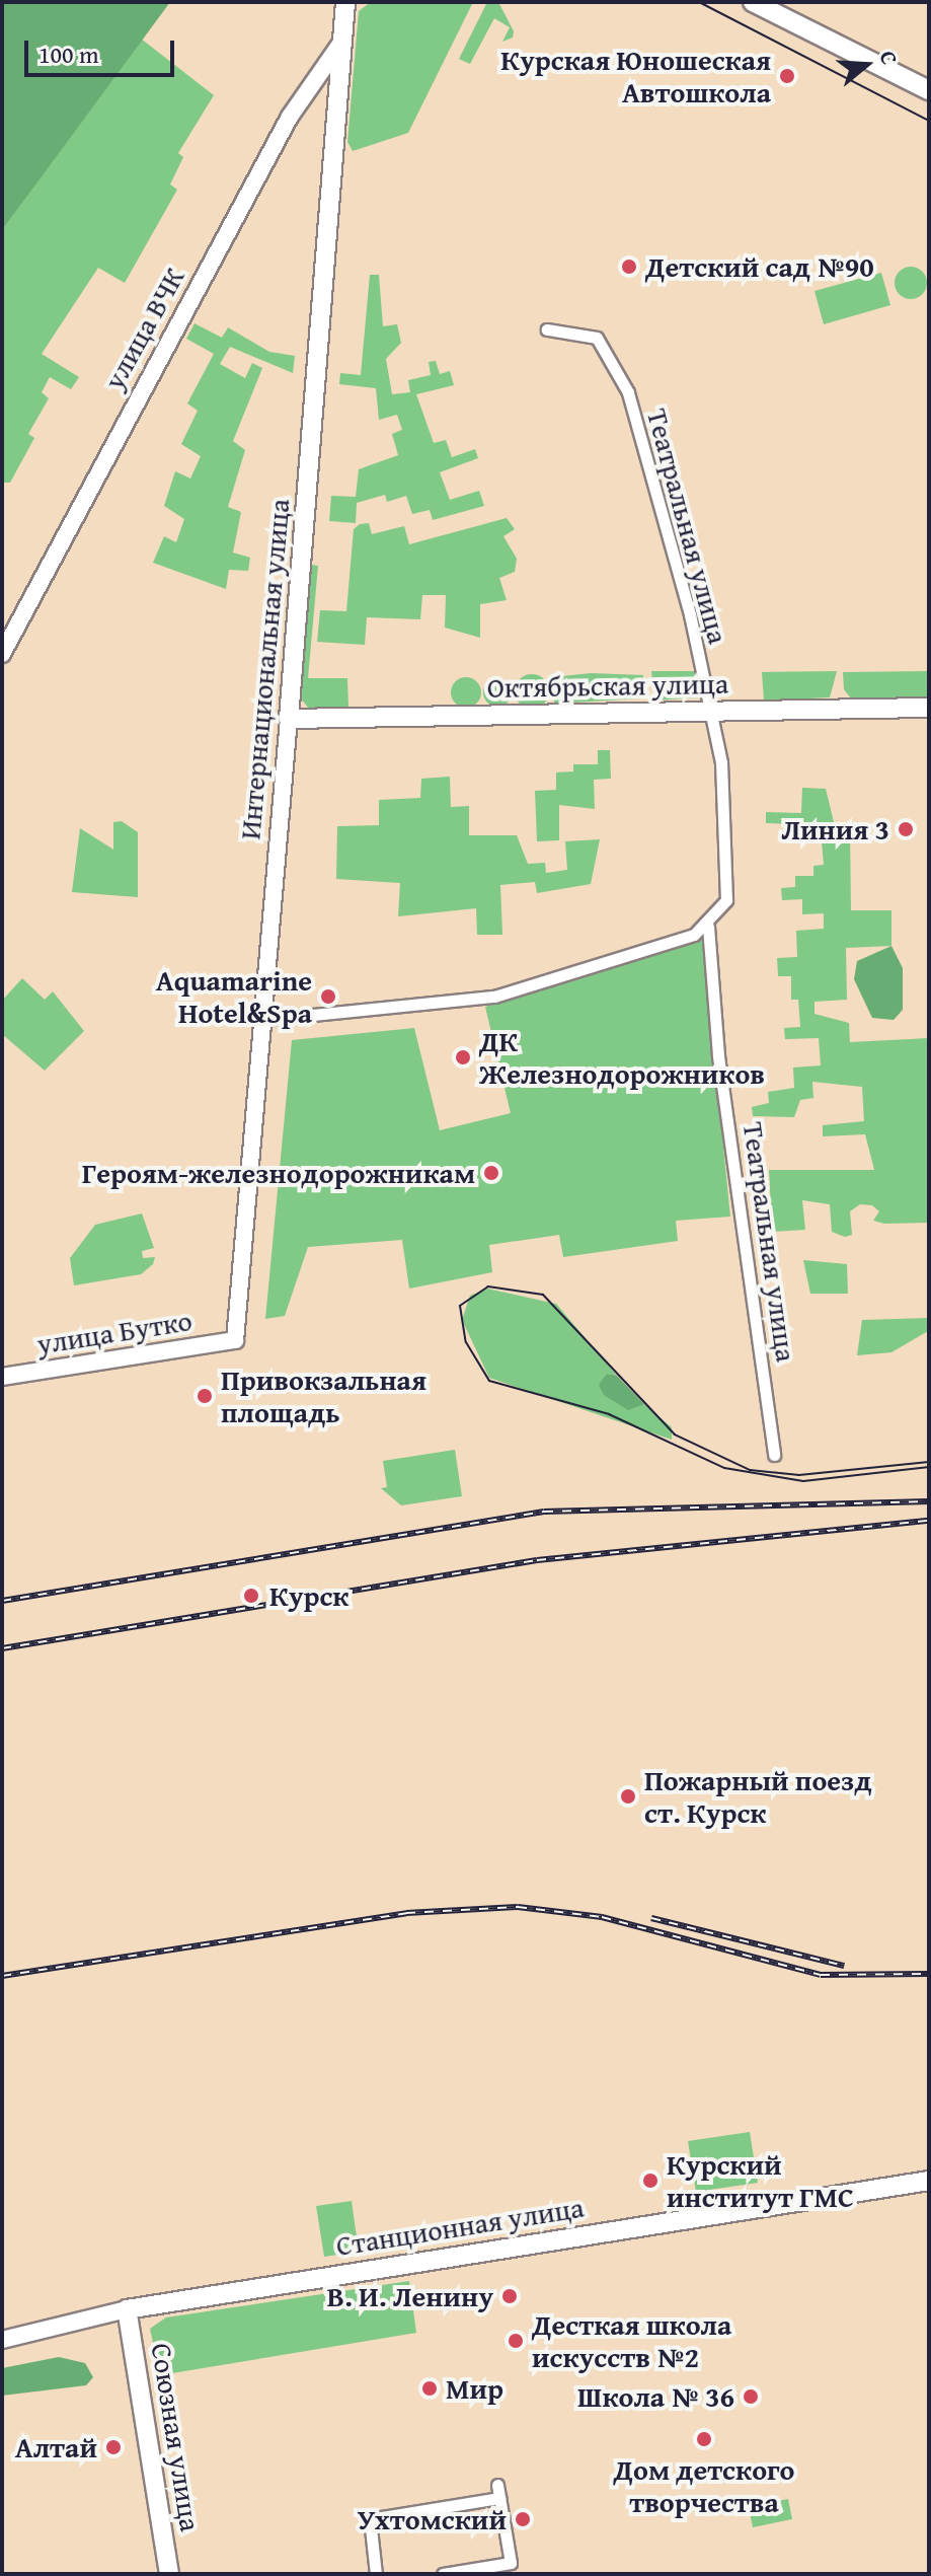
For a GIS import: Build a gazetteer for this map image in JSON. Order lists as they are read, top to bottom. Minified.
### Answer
{"streets":{"main road":["улица ВЧК","Интернациональная улица","Октябрьская улица","улица Бутко","Станционная улица","Союзная улица"],"street":["Театральная улица"]},"crossings":[["улица ВЧК","Интернациональная улица"],["Театральная улица","Октябрьская улица"],["Интернациональная улица","Октябрьская улица"],["Интернациональная улица","улица Бутко"],["Станционная улица","Союзная улица"]],"places":["Курская Юношеская Автошкола","Детский сад №90","Линия 3","Aquamarine Hotel&Spa","ДК Железнодорожников","Героям-железнодорожникам","Привокзальная площадь","Курск","Пожарный поезд ст. Курск","Курский институт ГМС","В. И. Ленину","Десткая школа искусств №2","Мир","Школа № 36","Дом детского творчества","Алтай","Ухтомский"],"scale_bar":"100 m","north":"right"}
